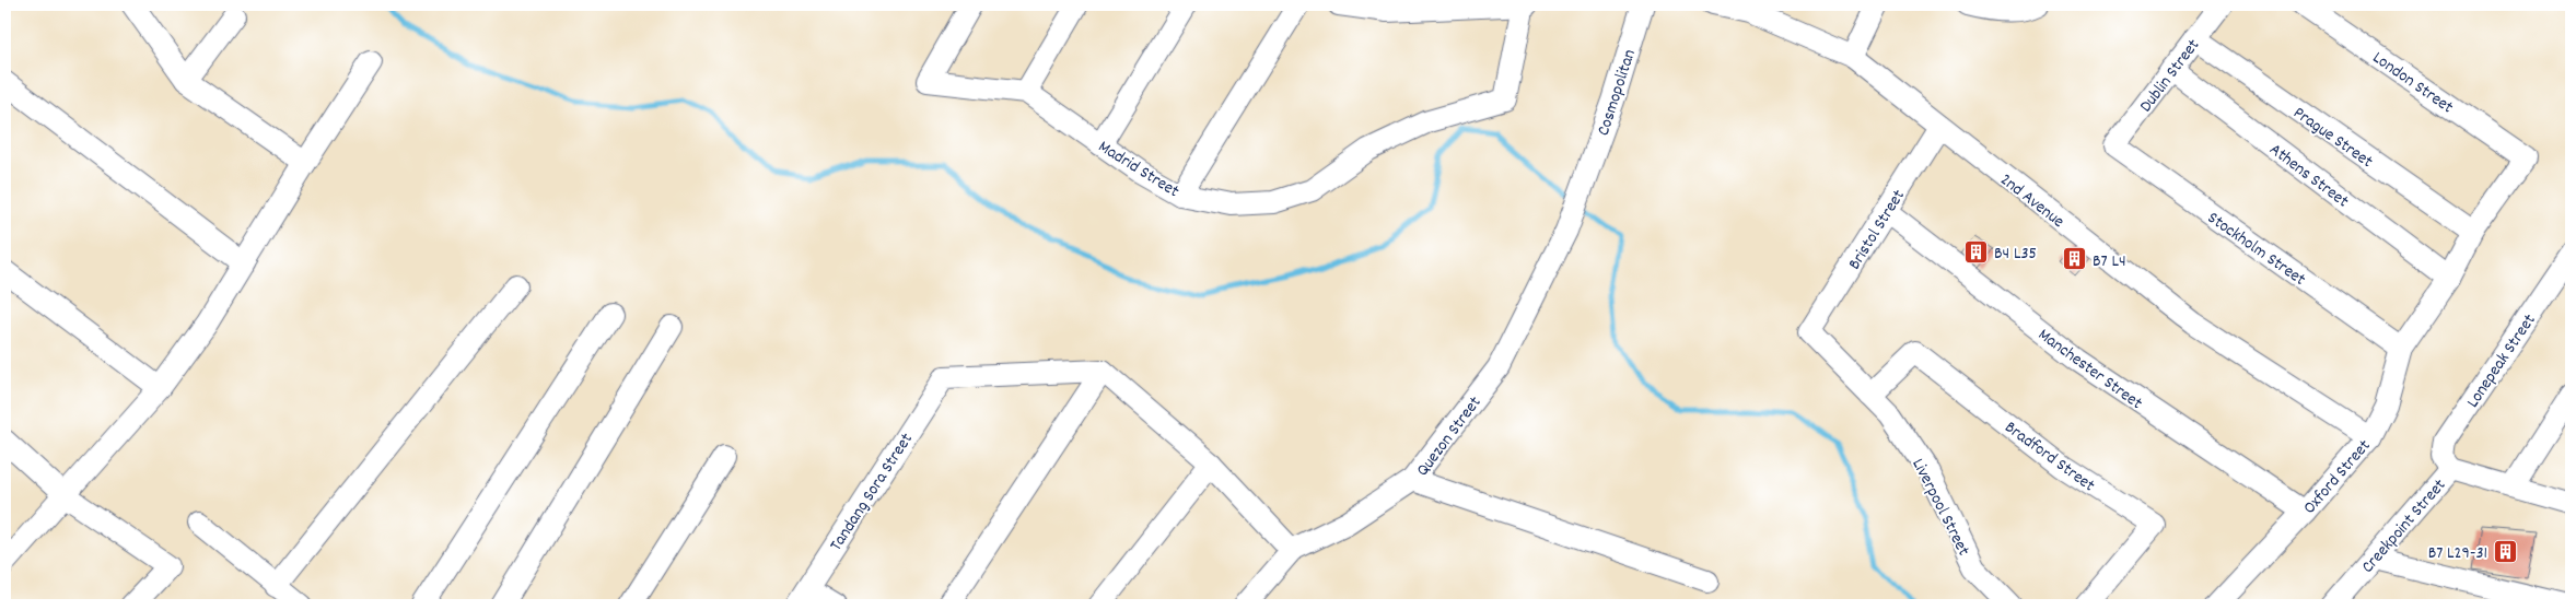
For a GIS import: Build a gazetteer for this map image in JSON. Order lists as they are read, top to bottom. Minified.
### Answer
{"streets":{"street":["Dublin Street","London Street","Cosmopolitan","Prague Street","Madrid Street","Athens Street","2nd Avenue","Bristol Street","Stockholm Street","Lonepeak Street","Manchester Street","Quezon Street","Bradford Street","Oxford Street","Tandang Sora Street","Liverpool Street","Creekpoint Street"]},"crossings":[["Dublin Street","Prague Street"],["Dublin Street","Athens Street"],["Dublin Street","Stockholm Street"],["London Street","Oxford Street"],["Cosmopolitan","Quezon Street"],["Prague Street","Oxford Street"],["Athens Street","Oxford Street"],["2nd Avenue","Bristol Street"],["2nd Avenue","Oxford Street"],["Bristol Street","Manchester Street"],["Bristol Street","Liverpool Street"],["Stockholm Street","Oxford Street"],["Lonepeak Street","Creekpoint Street"],["Manchester Street","Oxford Street"],["Bradford Street","Liverpool Street"]],"places":{"building":["B4 L35","B7 L4","B7 L29-31"]}}
